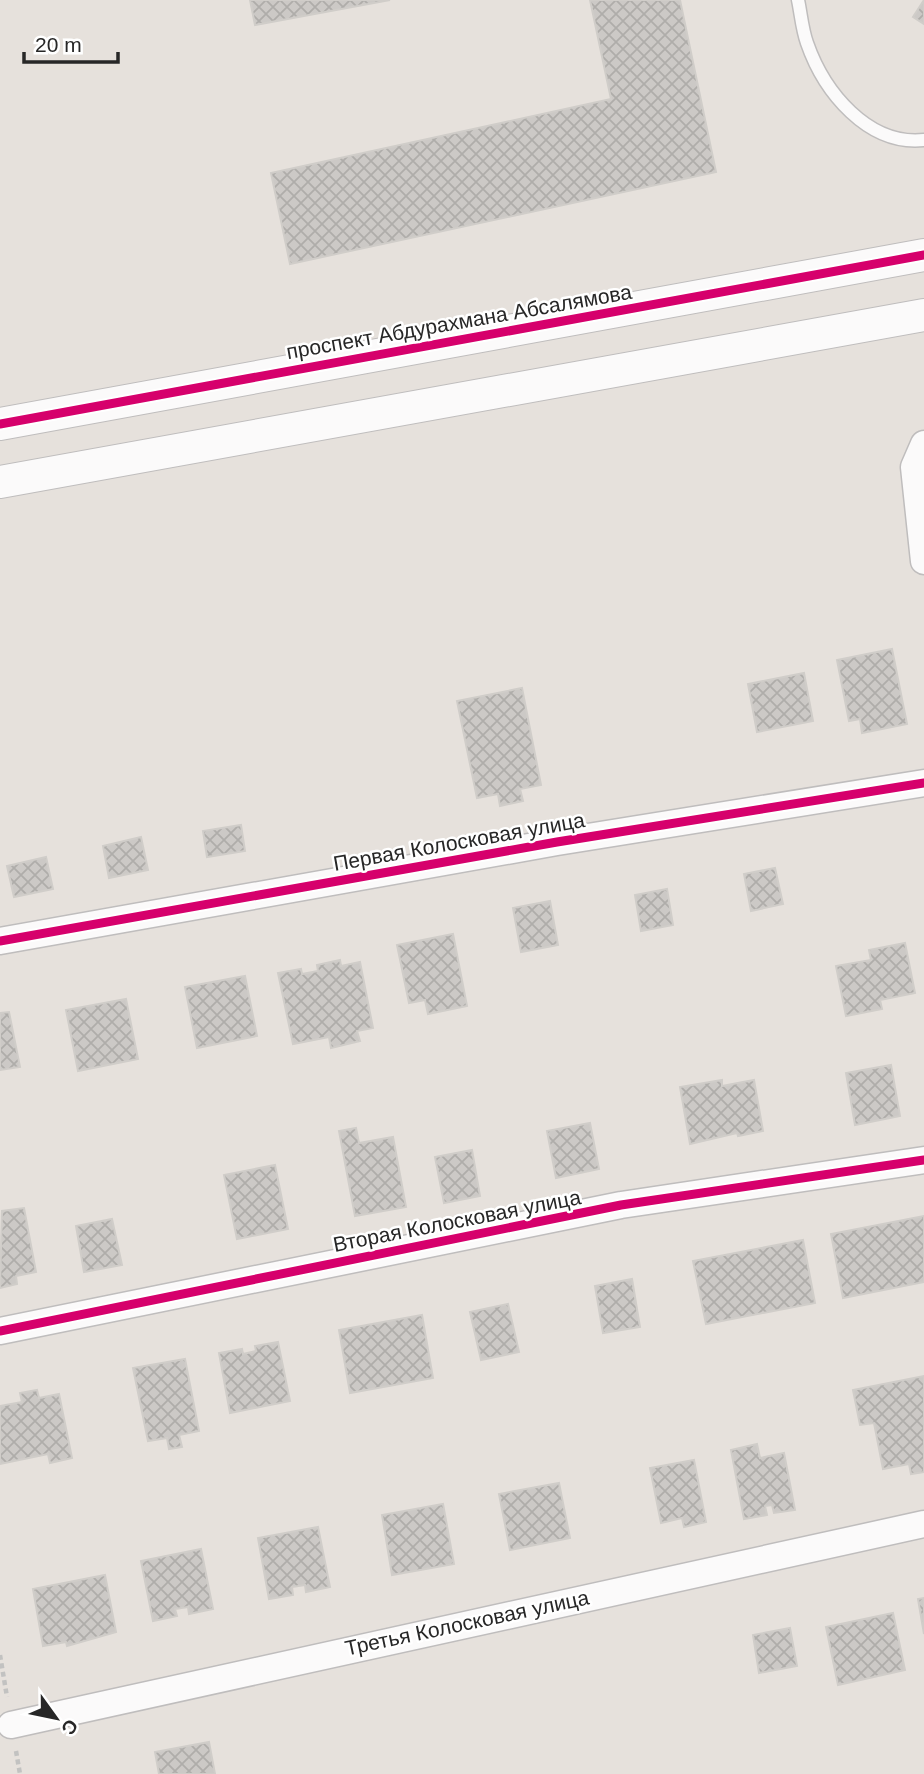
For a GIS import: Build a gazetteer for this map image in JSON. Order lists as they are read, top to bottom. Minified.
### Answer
{"streets":{"street":["проспект Абдурахмана Абсалямова","Первая Колосковая улица","Вторая Колосковая улица","Третья Колосковая улица"]},"scale_bar":"20 m","north":"bottom right"}
